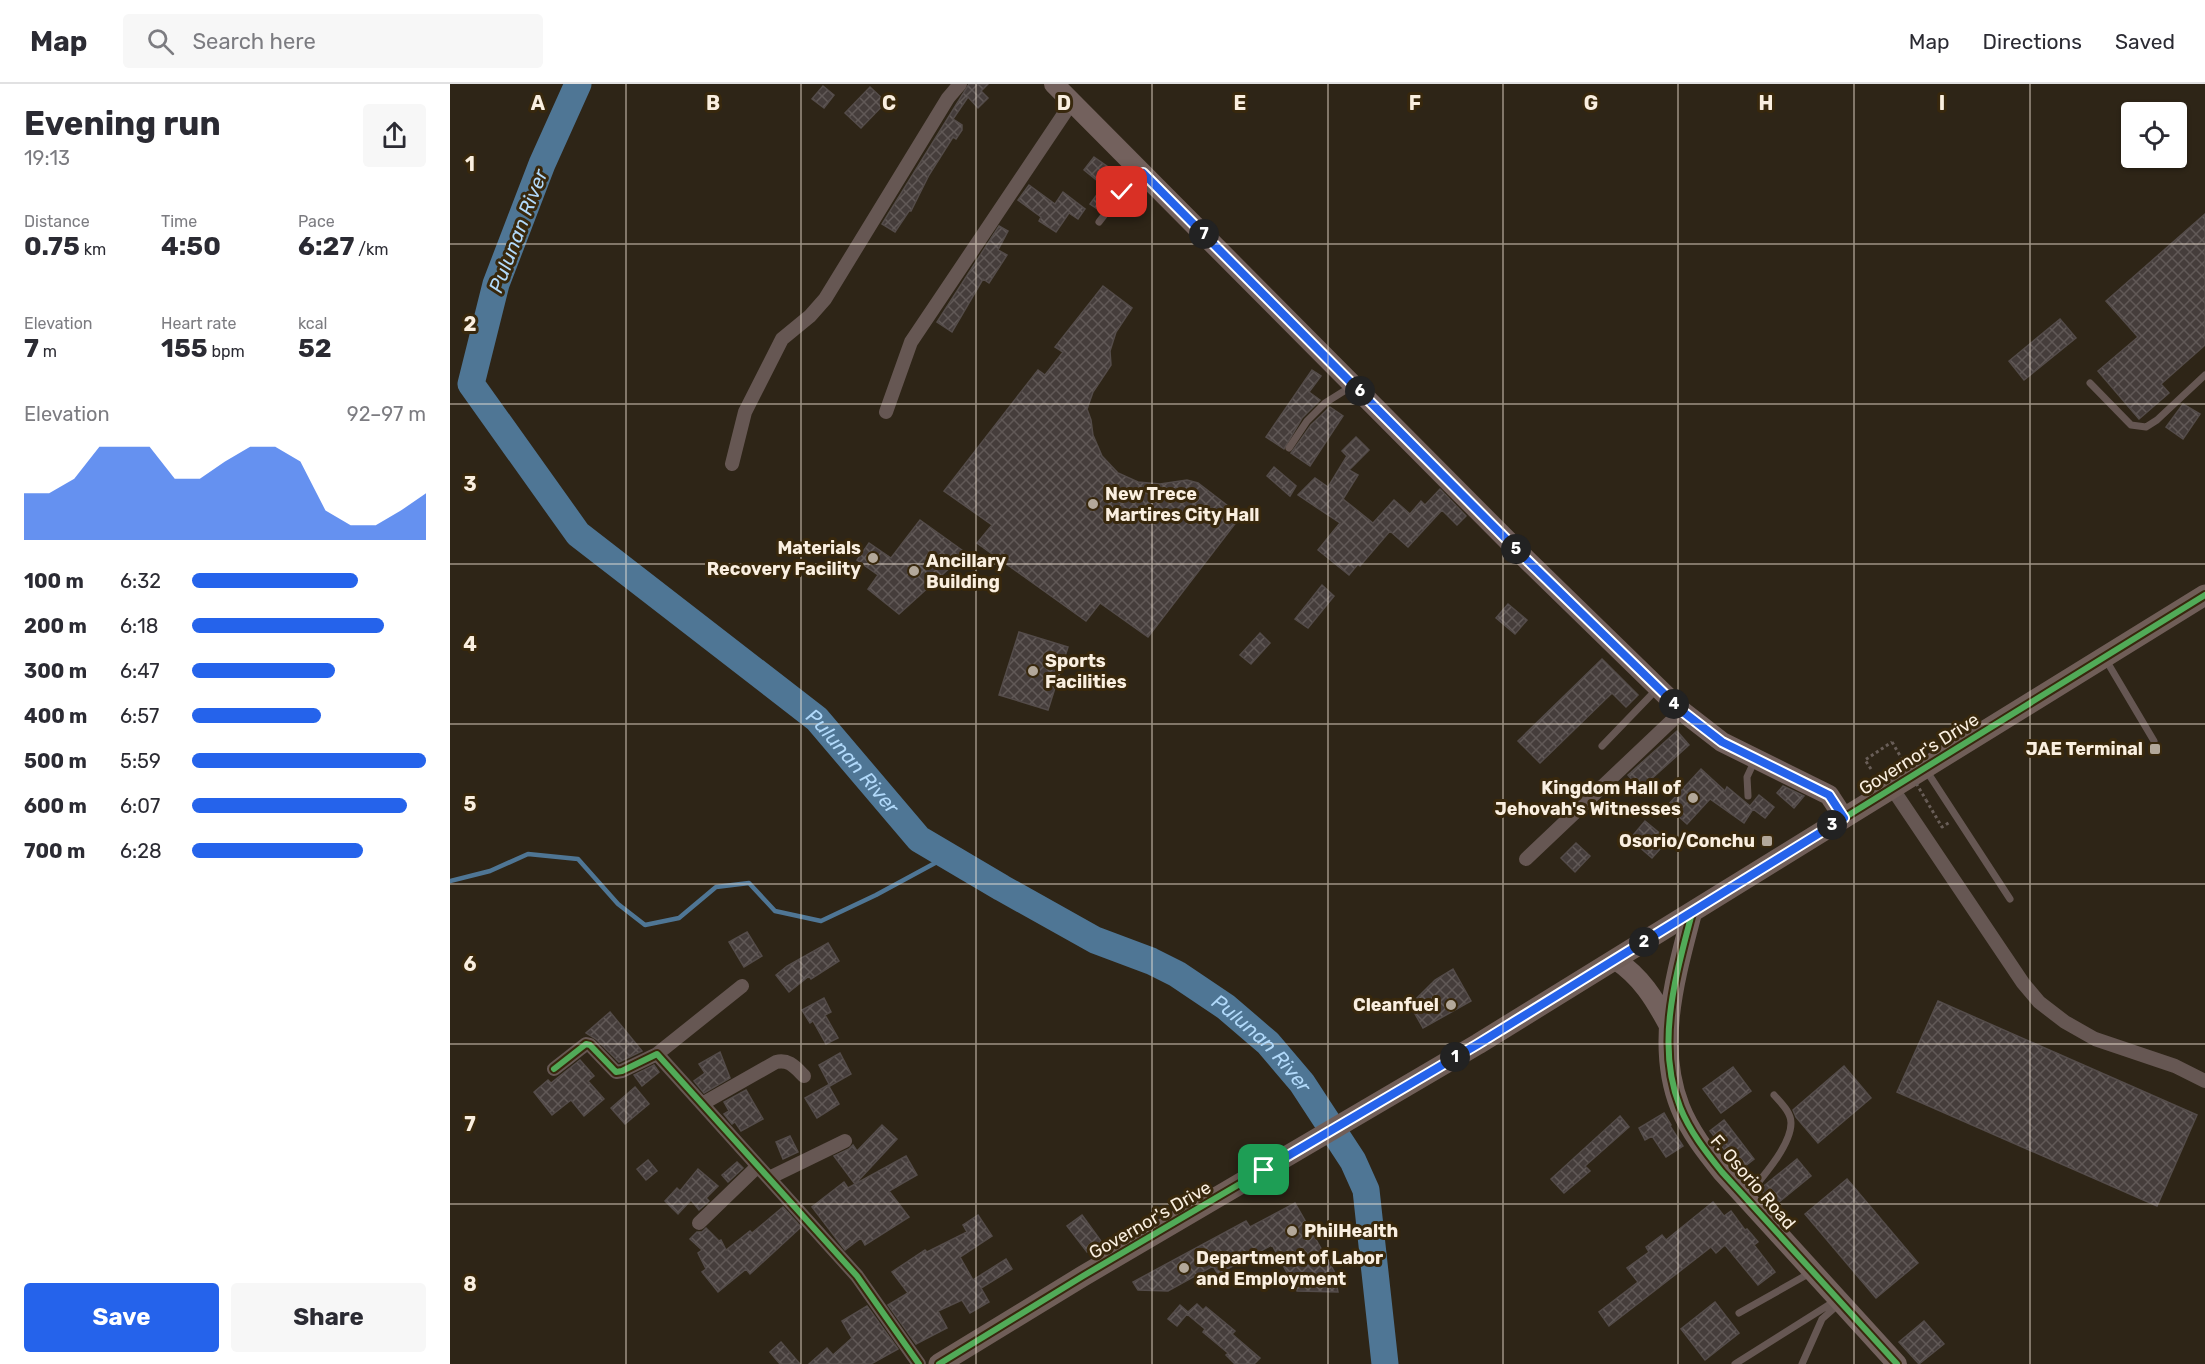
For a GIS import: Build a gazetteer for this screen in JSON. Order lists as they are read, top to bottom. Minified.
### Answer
{"streets":{"main road":["Governor's Drive","F. Osorio Road"]},"crossings":[["Governor's Drive","F. Osorio Road"]],"water":["Pulunan River"],"places":{"other":["New Trece Martires City Hall","Materials Recovery Facility","Ancillary Building","Sports Facilities","Kingdom Hall of Jehovah's Witnesses","Cleanfuel","PhilHealth","Department of Labor and Employment"],"transit":["JAE Terminal","Osorio/Conchu"]},"page":{"header":"Map","search":"Search here","nav":["Map","Directions","Saved"],"heading":["Evening run","19:13"],"stats":[["Distance","0.75 km"],["Time","4:50"],["Pace","6:27 /km"],["Elevation","7 m"],["Heart rate","155 bpm"],["kcal","52"]],"pins":["7","6","5","4","3","2","1"],"chart":["Elevation","92–97 m"],"list":[{"name":"100 m","note":"6:32"},{"name":"200 m","note":"6:18"},{"name":"300 m","note":"6:47"},{"name":"400 m","note":"6:57"},{"name":"500 m","note":"5:59"},{"name":"600 m","note":"6:07"},{"name":"700 m","note":"6:28"}],"buttons":["Save","Share"]},"grid":{"columns":["A","B","C","D","E","F","G","H","I"],"rows":["1","2","3","4","5","6","7","8"]}}
